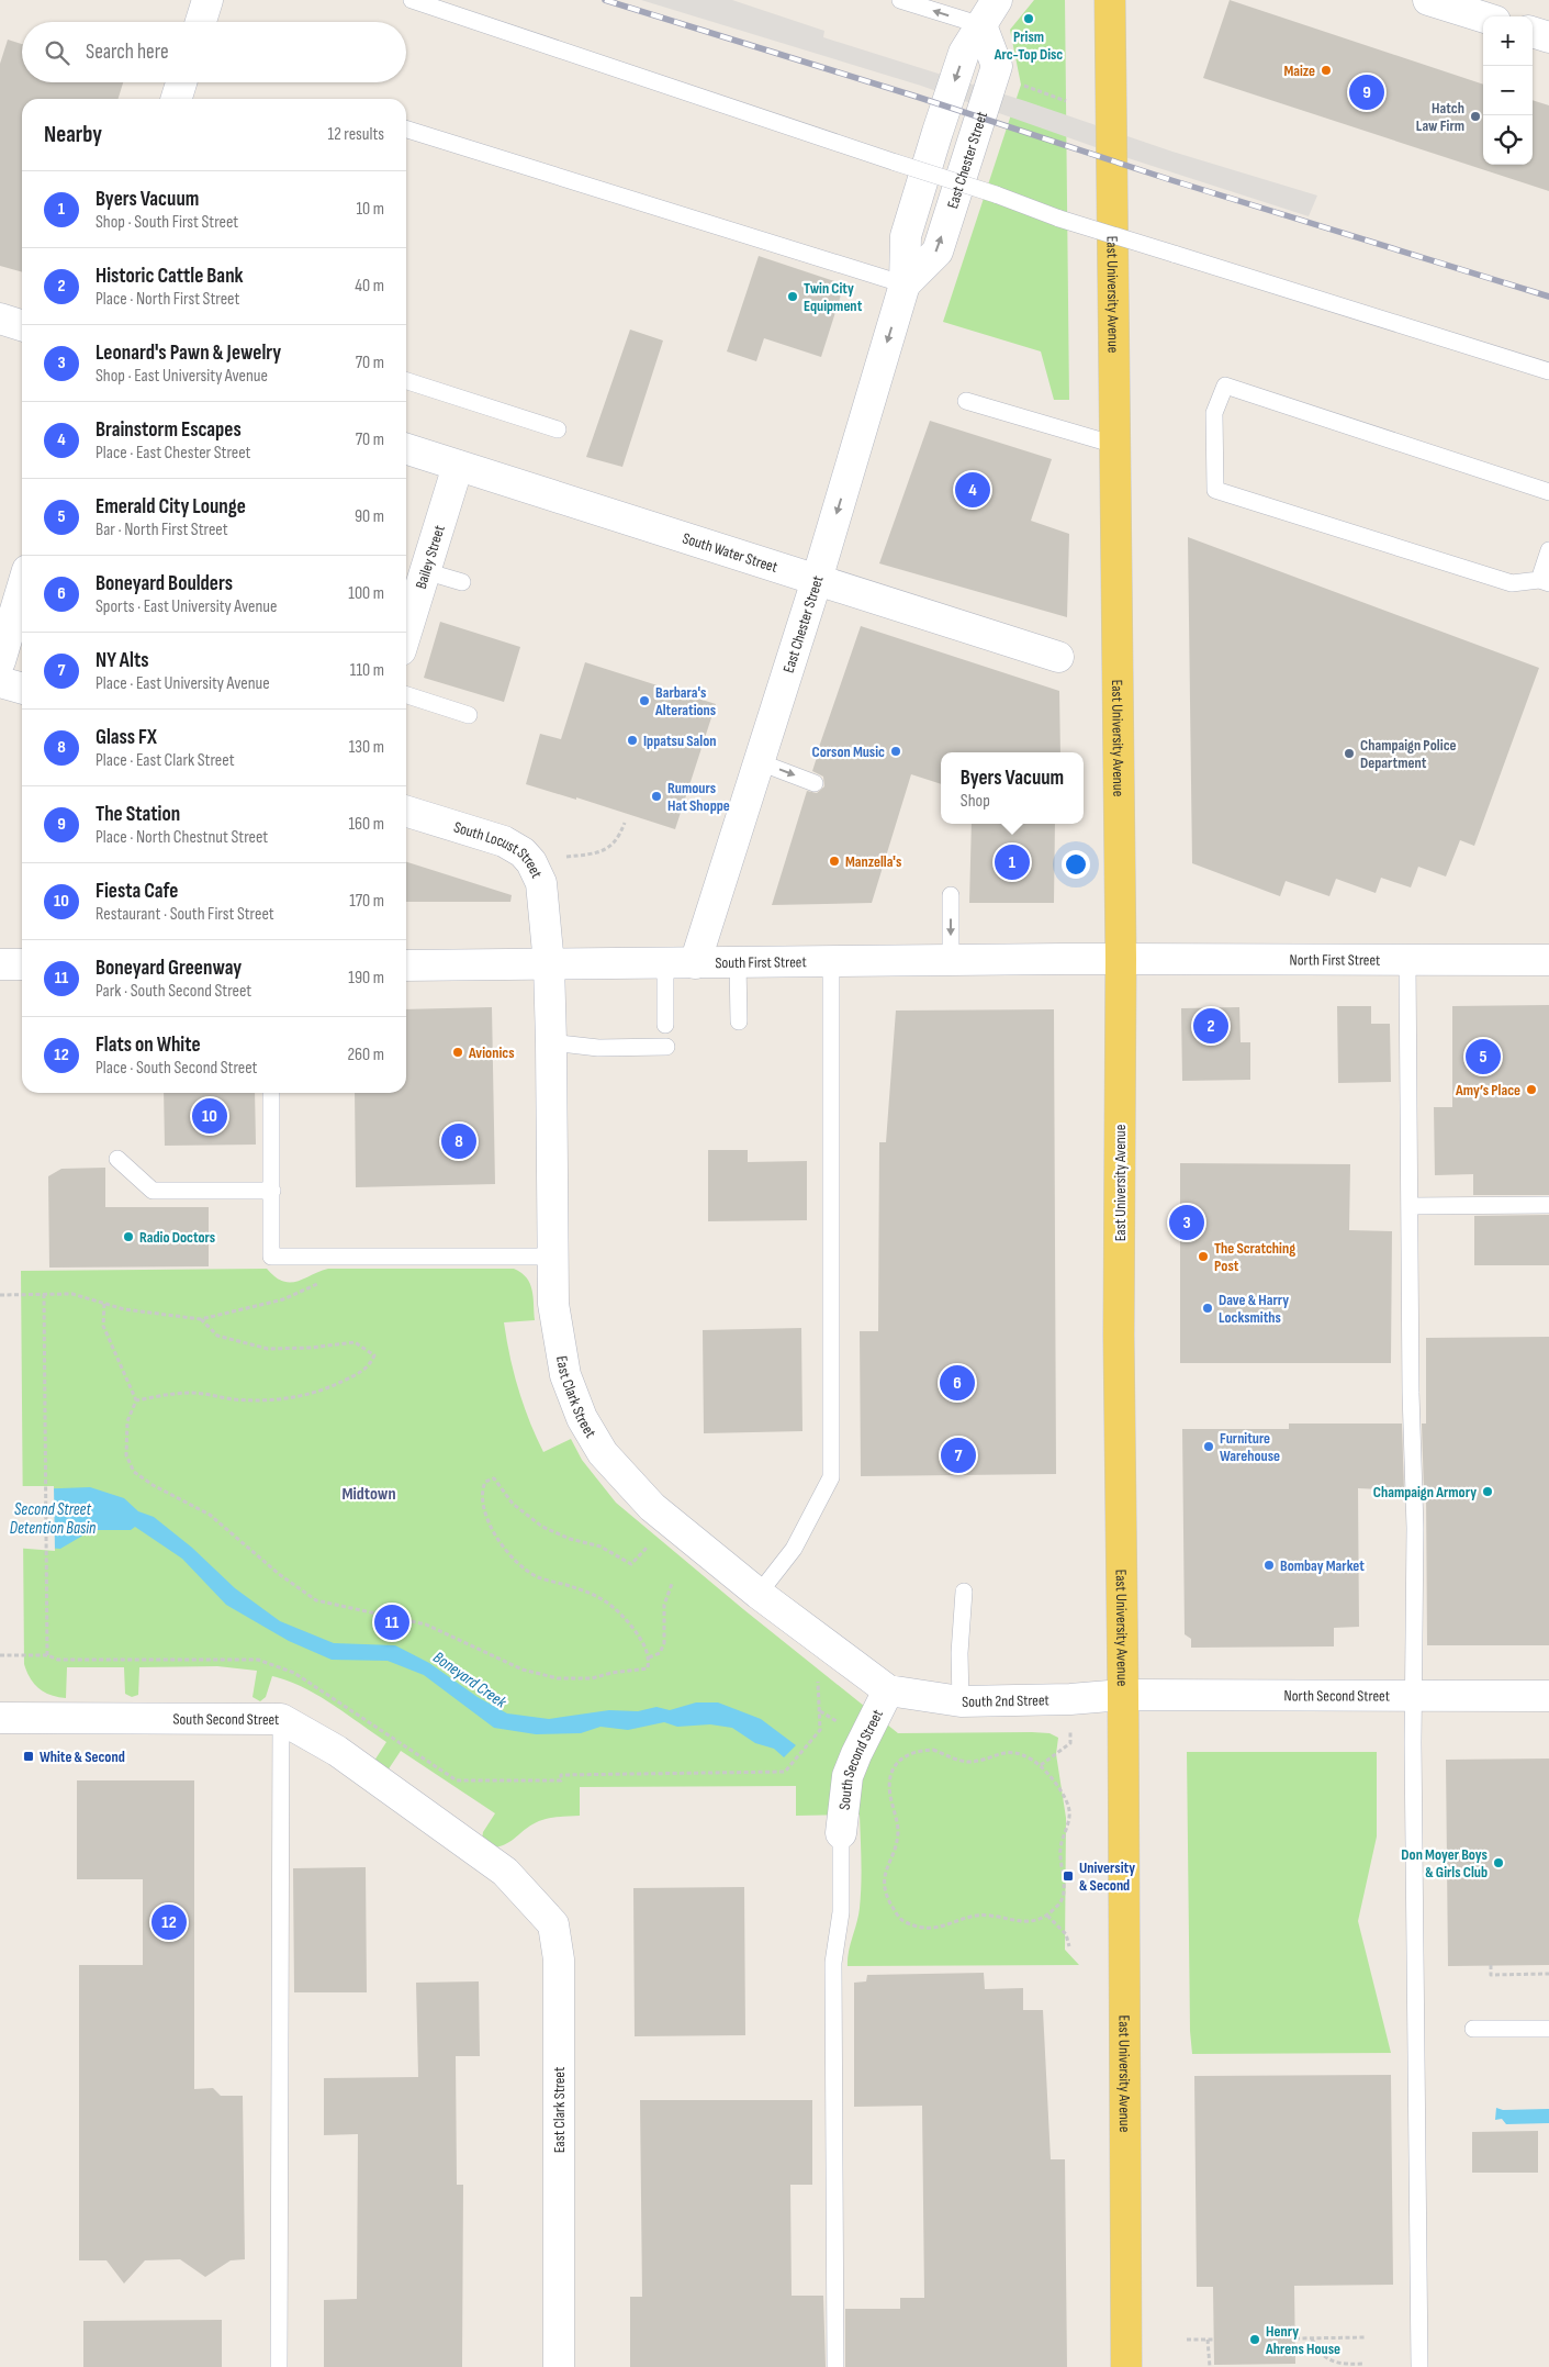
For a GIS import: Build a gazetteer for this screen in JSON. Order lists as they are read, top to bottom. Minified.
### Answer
{"streets":{"main road":["East University Avenue"],"street":["East Chester Street","South Water Street","Bailey Street","South Locust Street","North First Street","South First Street","East Clark Street","North Second Street","South 2nd Street","South Second Street"]},"crossings":[["East Chester Street","South Water Street"],["East Chester Street","South First Street"],["East University Avenue","North First Street"],["East University Avenue","South First Street"],["East University Avenue","North Second Street"],["East University Avenue","South 2nd Street"],["South Water Street","Bailey Street"],["South Locust Street","South First Street"],["South Locust Street","East Clark Street"],["North First Street","South First Street"],["South First Street","East Clark Street"],["East Clark Street","South 2nd Street"],["East Clark Street","South Second Street"],["North Second Street","South 2nd Street"],["South 2nd Street","South Second Street"]],"districts":["Midtown"],"water":["Second Street Detention Basin","Boneyard Creek"],"places":{"other":["Prism Arc-Top Disc","Maize","Hatch Law Firm","Twin City Equipment","Barbara's Alterations","Ippatsu Salon","Corson Music","Champaign Police Department","Rumours Hat Shoppe","Manzella's","Avionics","Amy’s Place","Radio Doctors","The Scratching Post","Dave & Harry Locksmiths","Furniture Warehouse","Champaign Armory","Bombay Market","Don Moyer Boys & Girls Club","Henry Ahrens House"],"transit":["White & Second","University & Second"]},"page":{"map_buttons":["+","−"],"search":"Search here","pins":["9","4","1","2","5","10","8","3","6","7","11","12"],"heading":["Nearby","12 results"],"list":[{"mark":"1","name":"Byers Vacuum","note":"Shop · South First Street","value":"10 m"},{"mark":"2","name":"Historic Cattle Bank","note":"Place · North First Street","value":"40 m"},{"mark":"3","name":"Leonard's Pawn & Jewelry","note":"Shop · East University Avenue","value":"70 m"},{"mark":"4","name":"Brainstorm Escapes","note":"Place · East Chester Street","value":"70 m"},{"mark":"5","name":"Emerald City Lounge","note":"Bar · North First Street","value":"90 m"},{"mark":"6","name":"Boneyard Boulders","note":"Sports · East University Avenue","value":"100 m"},{"mark":"7","name":"NY Alts","note":"Place · East University Avenue","value":"110 m"},{"mark":"8","name":"Glass FX","note":"Place · East Clark Street","value":"130 m"},{"mark":"9","name":"The Station","note":"Place · North Chestnut Street","value":"160 m"},{"mark":"10","name":"Fiesta Cafe","note":"Restaurant · South First Street","value":"170 m"},{"mark":"11","name":"Boneyard Greenway","note":"Park · South Second Street","value":"190 m"},{"mark":"12","name":"Flats on White","note":"Place · South Second Street","value":"260 m"}],"popup":["Byers Vacuum","Shop"]}}
